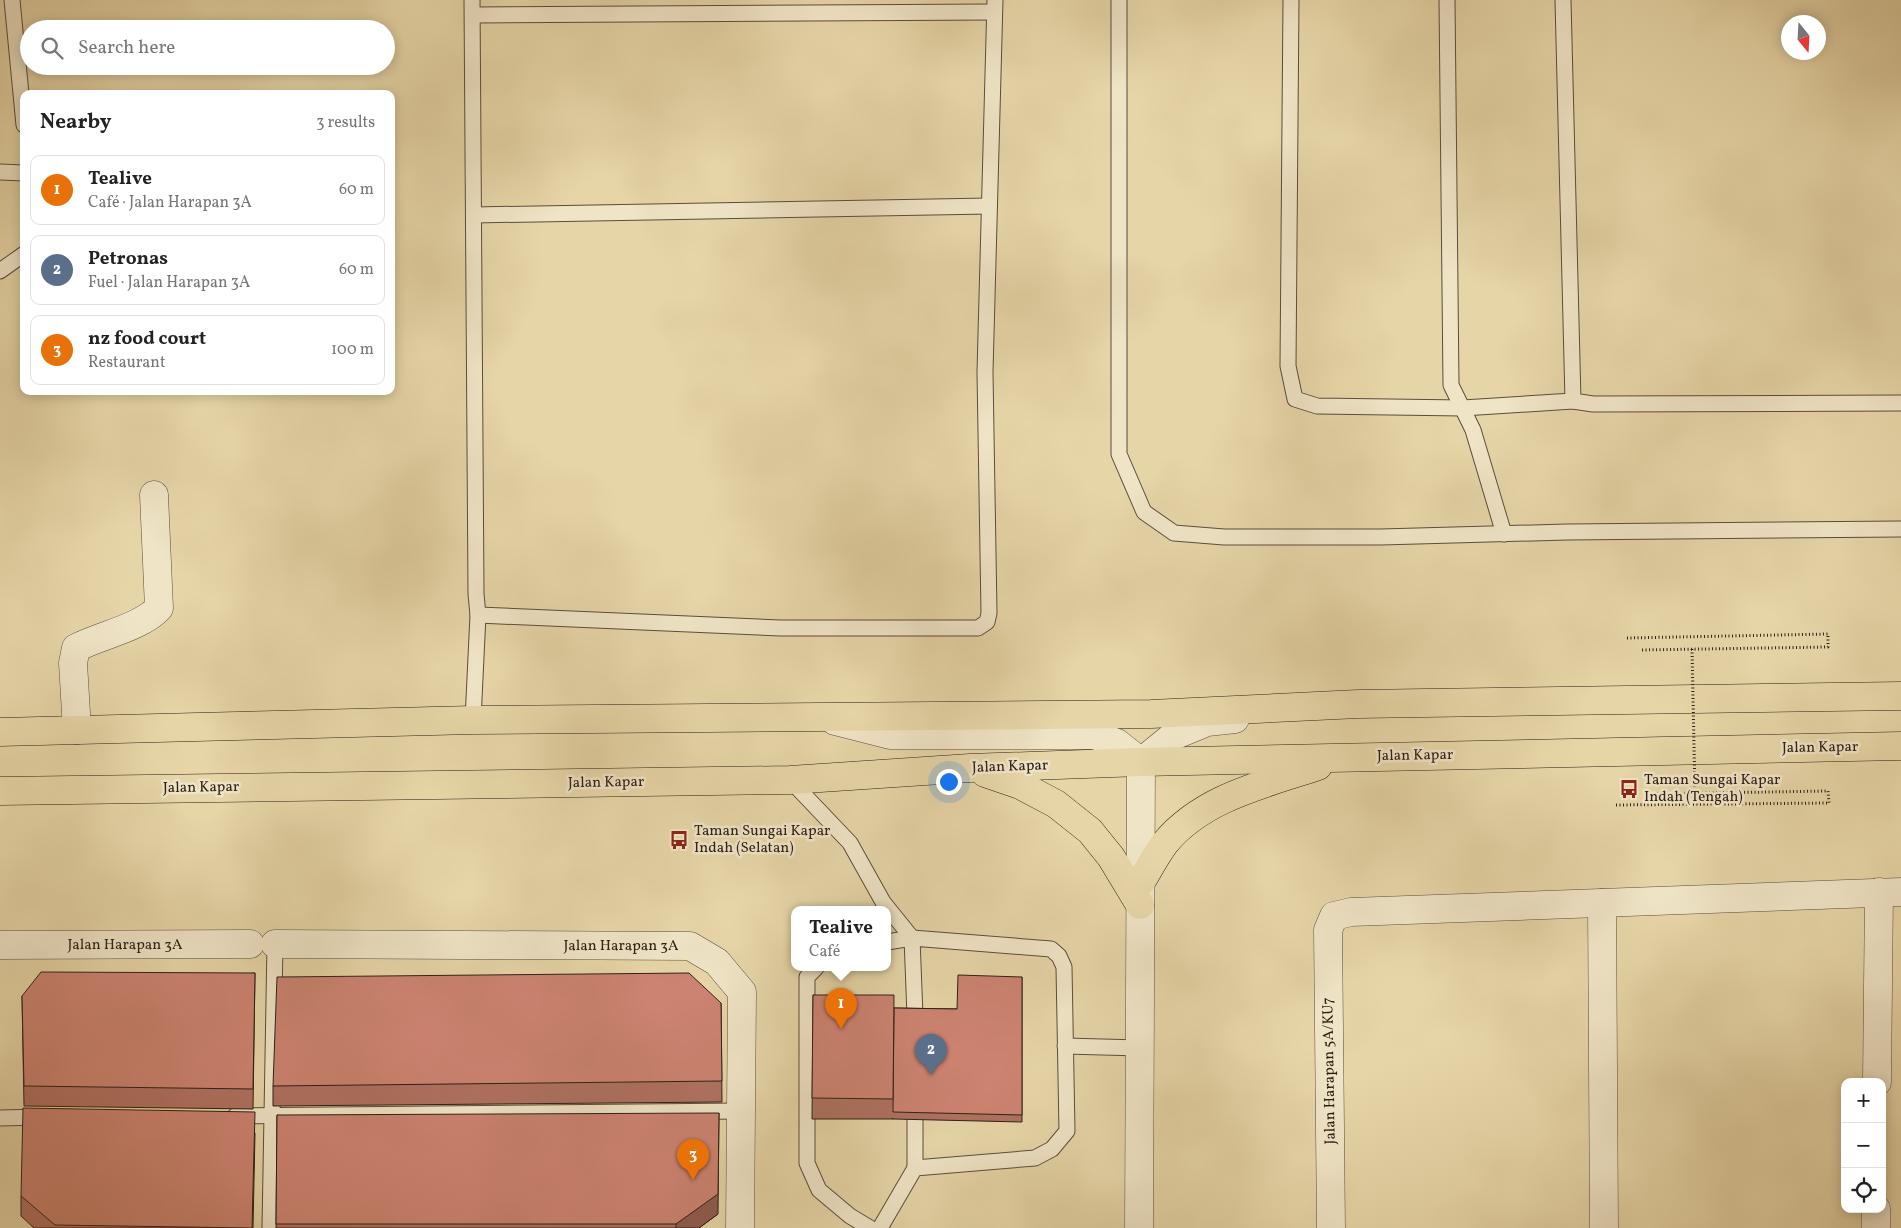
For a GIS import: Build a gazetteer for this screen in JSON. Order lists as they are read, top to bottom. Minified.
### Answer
{"streets":{"highway":["Jalan Kapar"],"street":["Jalan Harapan 3A","Jalan Harapan 5A/KU7"]},"places":{"bus stop":["Taman Sungai Kapar Indah (Tengah)","Taman Sungai Kapar Indah (Selatan)"]},"north":"bottom","page":{"search":"Search here","heading":["Nearby","3 results"],"list":[{"mark":"1","name":"Tealive","note":"Café · Jalan Harapan 3A","value":"60 m"},{"mark":"2","name":"Petronas","note":"Fuel · Jalan Harapan 3A","value":"60 m"},{"mark":"3","name":"nz food court","note":"Restaurant","value":"100 m"}],"popup":["Tealive","Café"],"pins":["1","2","3"],"map_buttons":["+","−"]}}
